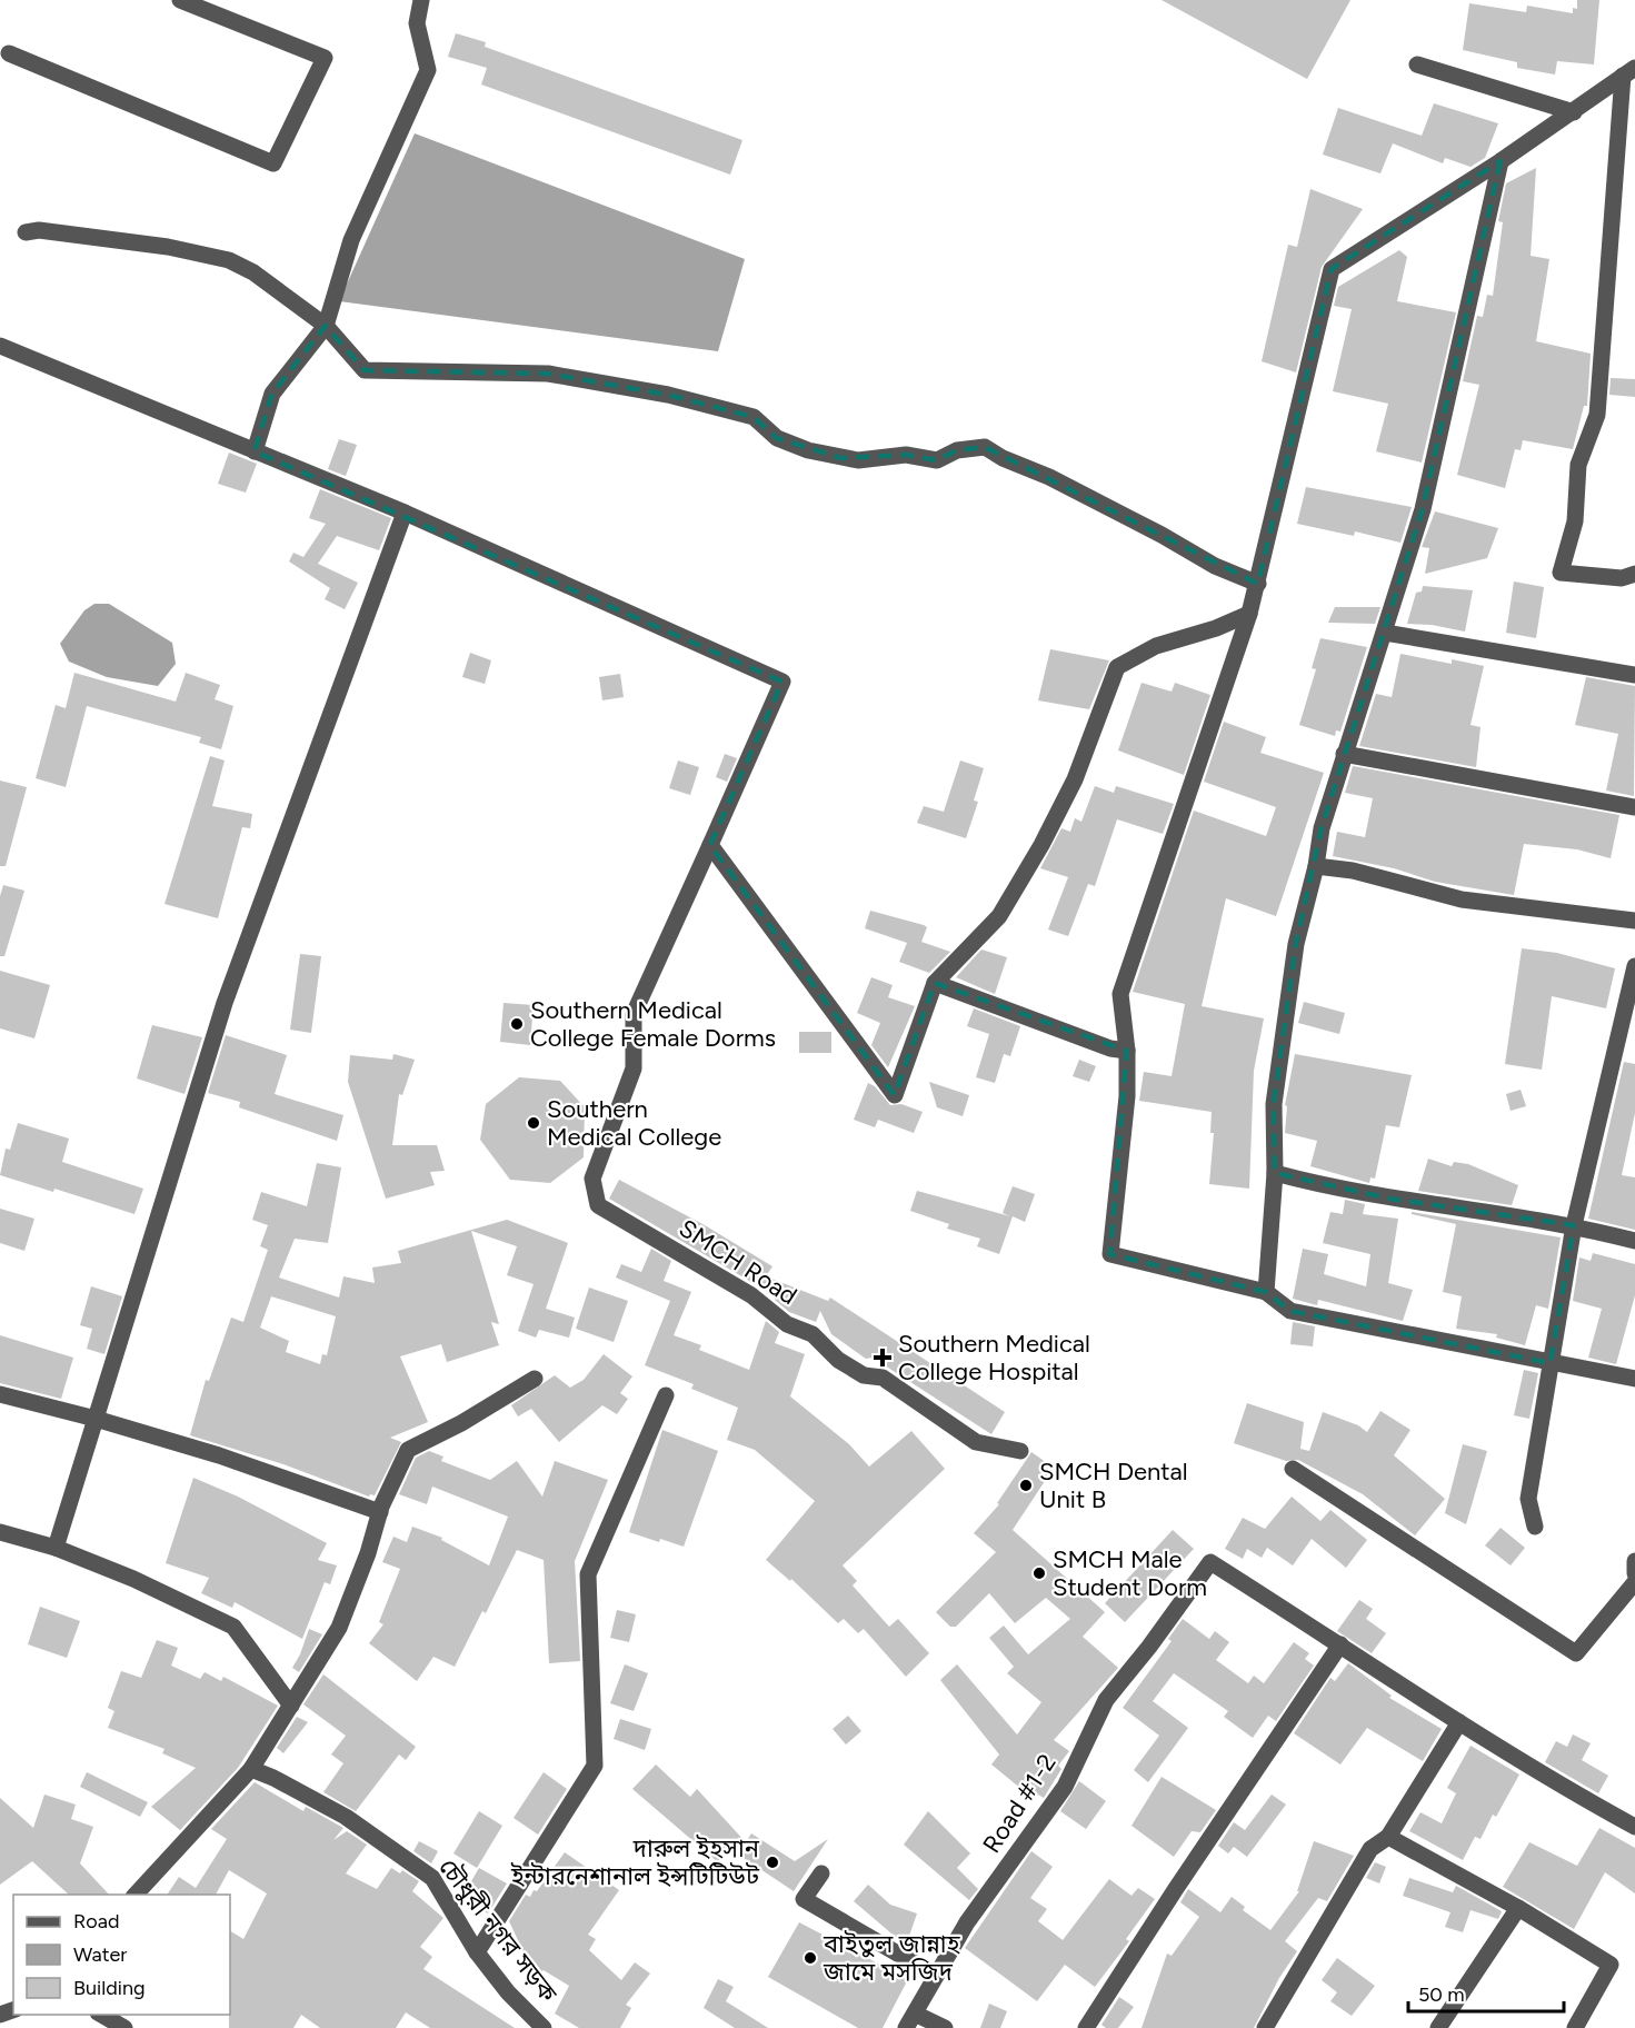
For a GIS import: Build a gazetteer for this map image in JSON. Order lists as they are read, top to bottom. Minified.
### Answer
{"streets":{"street":["SMCH Road","Road #1-2","চৌধুরী নগর সড়ক"]},"places":{"other":["Southern Medical College Female Dorms","Southern Medical College","SMCH Dental Unit B","SMCH Male Student Dorm","দারুল ইহসান ইন্টারনেশানাল ইন্সটিটিউট","বাইতুল জান্নাহ জামে মসজিদ"],"health":["Southern Medical College Hospital"]},"legend":["Road","Water","Building"],"scale_bar":"50 m"}
